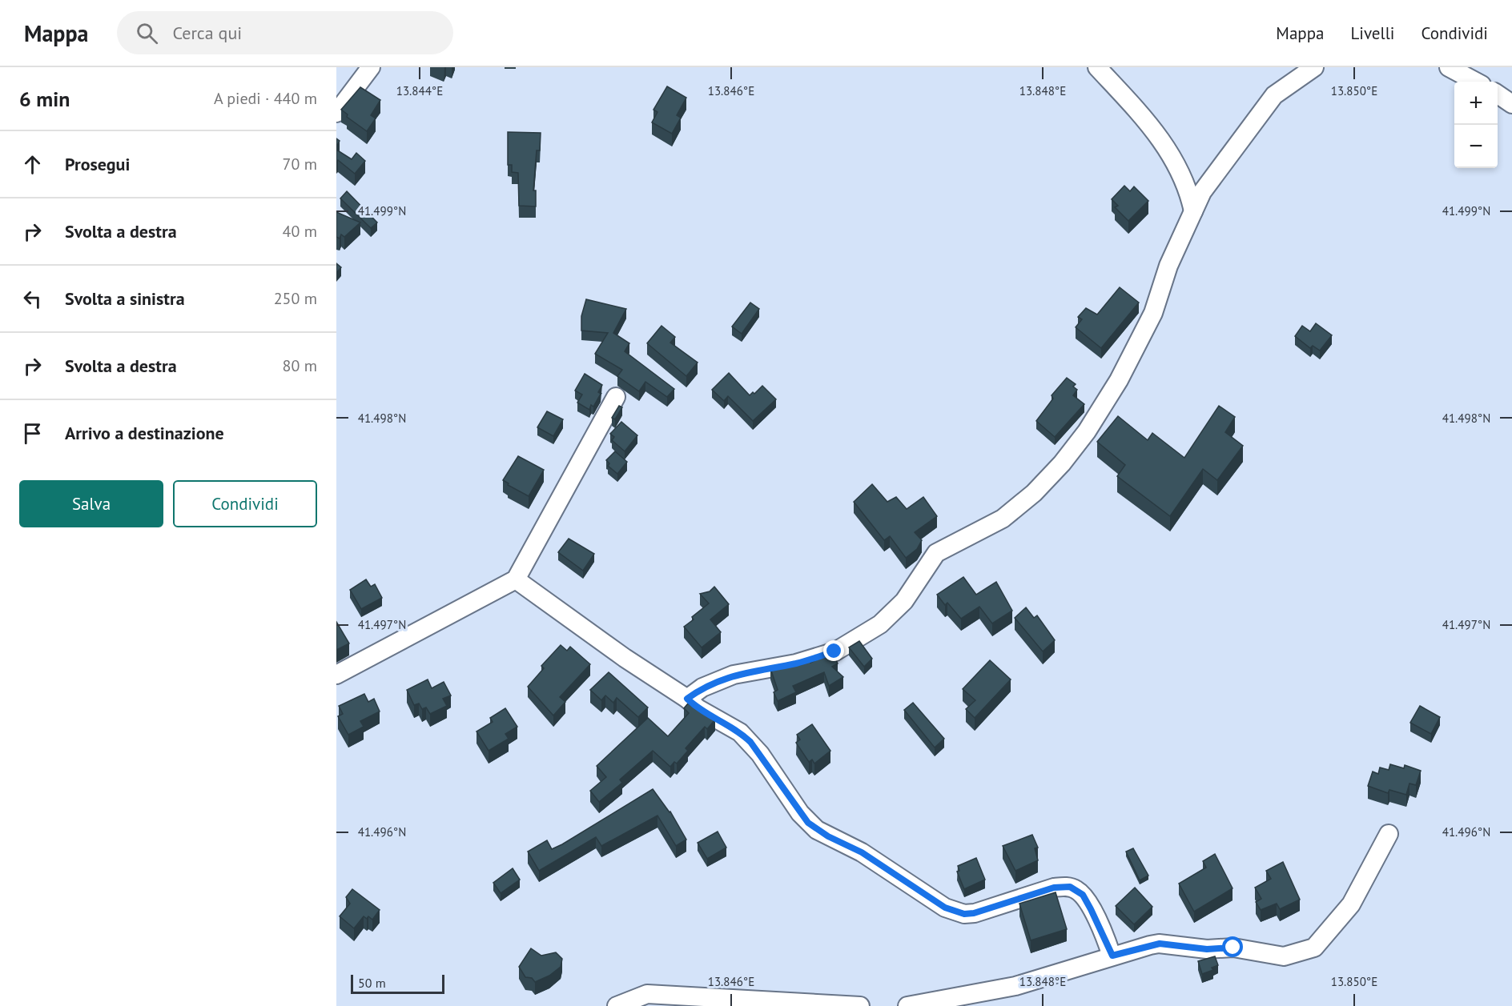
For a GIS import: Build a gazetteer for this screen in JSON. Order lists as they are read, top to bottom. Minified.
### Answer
{"scale_bar":"50 m","page":{"header":"Mappa","search":"Cerca qui","nav":["Mappa","Livelli","Condividi"],"heading":["6 min","A piedi · 440 m"],"map_buttons":["+","−"],"list":[["Prosegui","70 m"],["Svolta a destra","40 m"],["Svolta a sinistra","250 m"],["Svolta a destra","80 m"],"Arrivo a destinazione"],"buttons":["Salva","Condividi"],"scale":"50 m"},"coordinates":["13.844°E","13.846°E","13.848°E","13.850°E","41.499°N","41.498°N","41.497°N","41.496°N"]}
